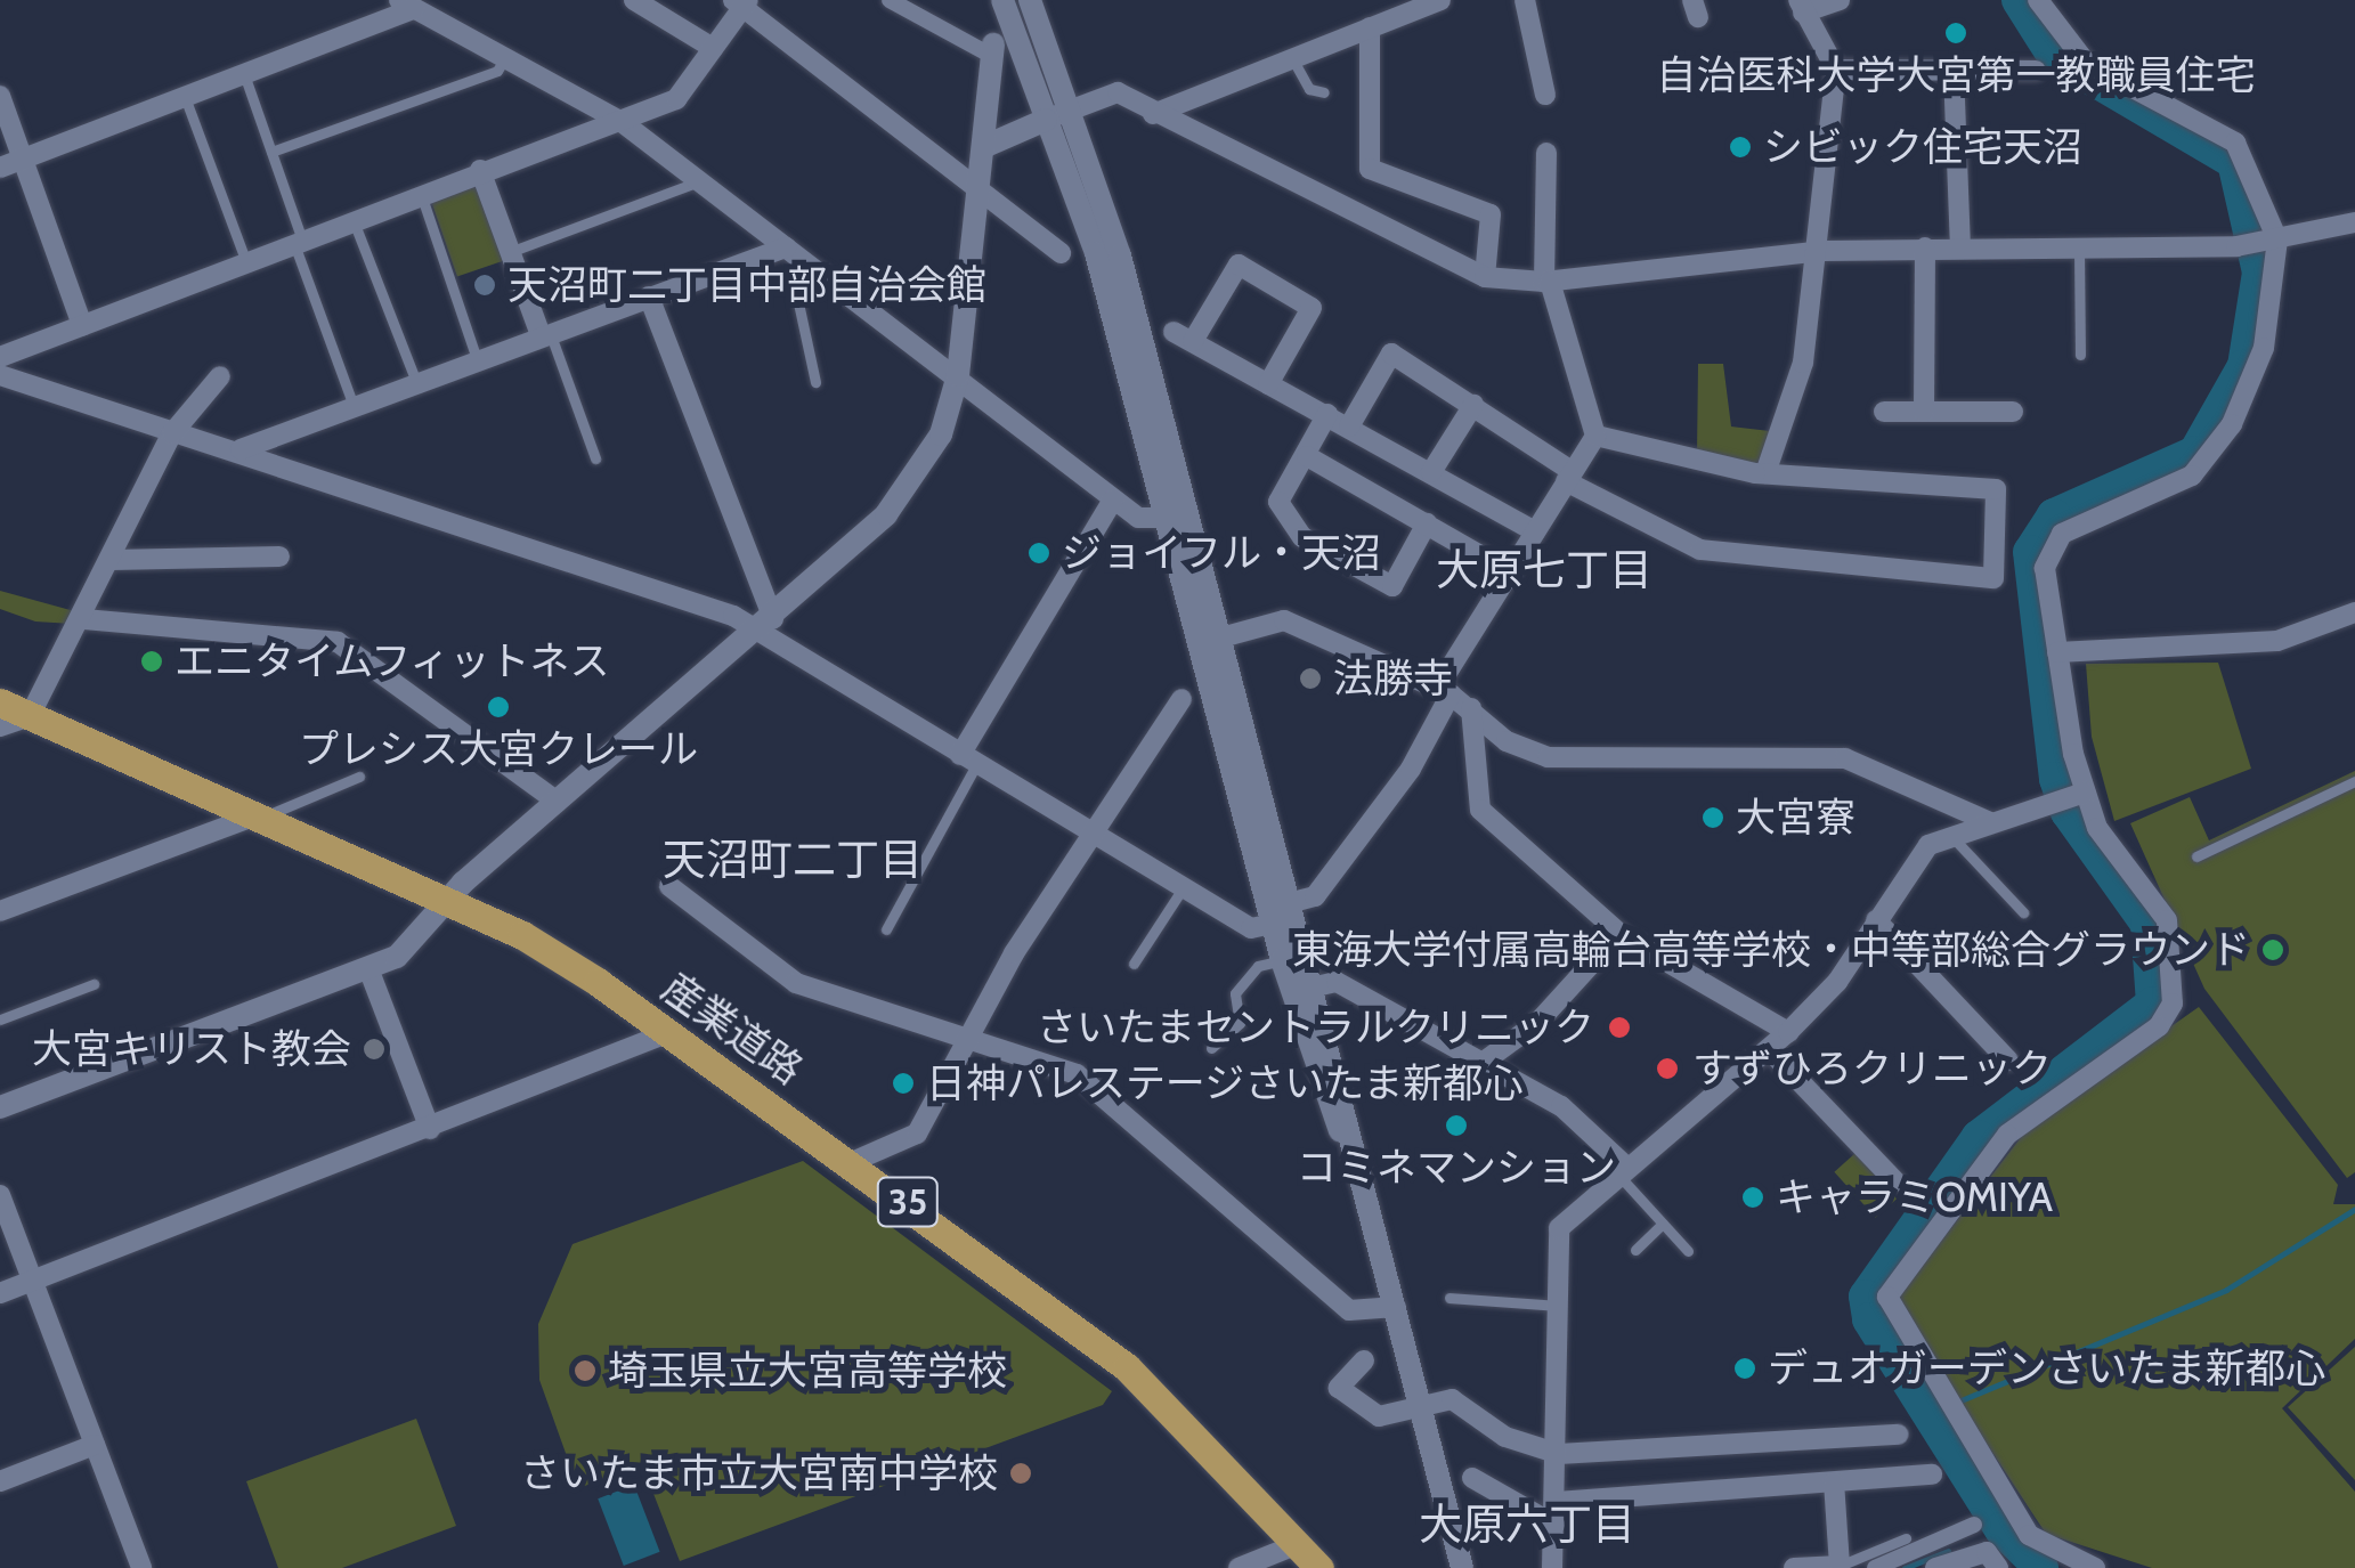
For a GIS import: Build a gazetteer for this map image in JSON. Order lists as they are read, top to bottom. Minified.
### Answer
{"streets":{"main road":["産業道路","35"]},"districts":["大原七丁目","天沼町二丁目","大原六丁目"],"places":["自治医科大学大宮第一教職員住宅","シビック住宅天沼","天沼町二丁目中部自治会館","ジョイフル・天沼","エニタイムフィットネス","法勝寺","プレシス大宮クレール","大宮寮","東海大学付属高輪台高等学校・中等部総合グラウンド","さいたまセントラルクリニック","大宮キリスト教会","すずひろクリニック","日神パレステージさいたま新都心","コミネマンション","キャラミOMIYA","デュオガーデンさいたま新都心","埼玉県立大宮高等学校","さいたま市立大宮南中学校"]}
